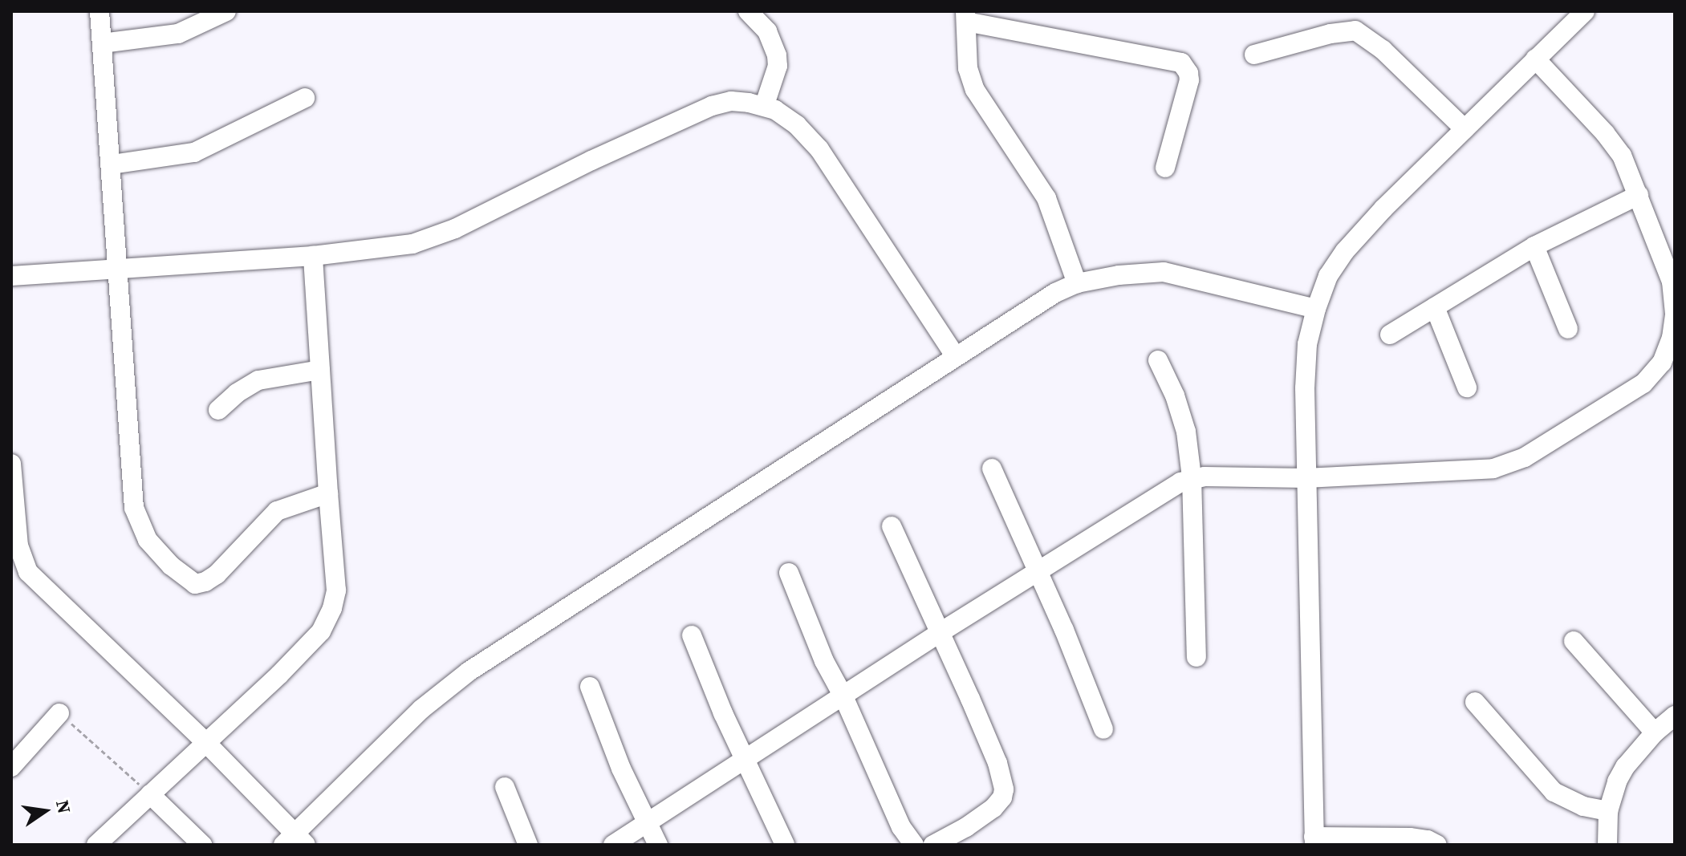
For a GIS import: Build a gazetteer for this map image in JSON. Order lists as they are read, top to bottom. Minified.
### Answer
{"north":"right"}
